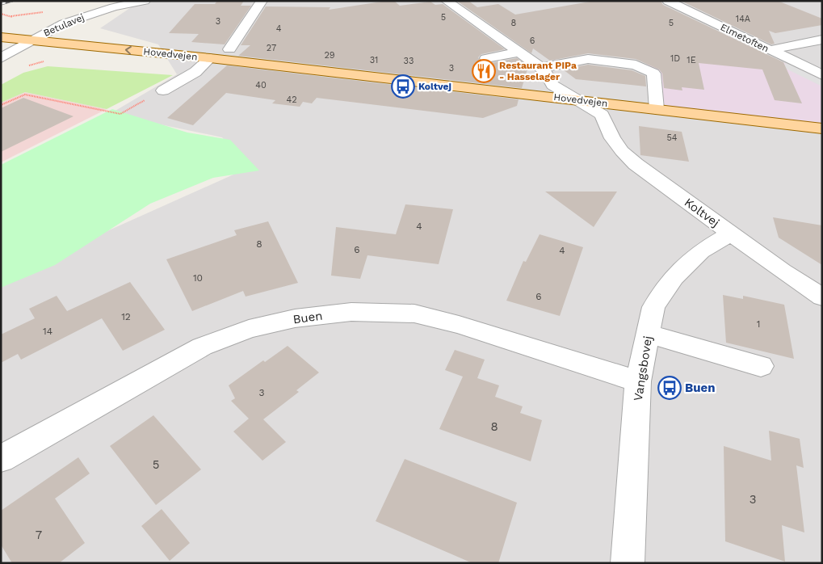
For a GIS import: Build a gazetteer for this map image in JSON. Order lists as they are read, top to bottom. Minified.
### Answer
{"streets":{"main road":["Hovedvejen"],"street":["Betulavej","Elmetoften","Koltvej","Buen","Vangsbovej"]},"crossings":[["Betulavej","Hovedvejen"],["Hovedvejen","Koltvej"],["Koltvej","Vangsbovej"],["Buen","Vangsbovej"]],"places":{"restaurant":["Restaurant PiPa - Hasselager"],"bus stop":["Koltvej","Buen"]},"house_numbers":["5","14A","3","8","5","4","6","27","29","1D","31","1E","33","3","40","42","54","4","8","6","4","10","6","12","1","14","3","8","5","3","7"]}
